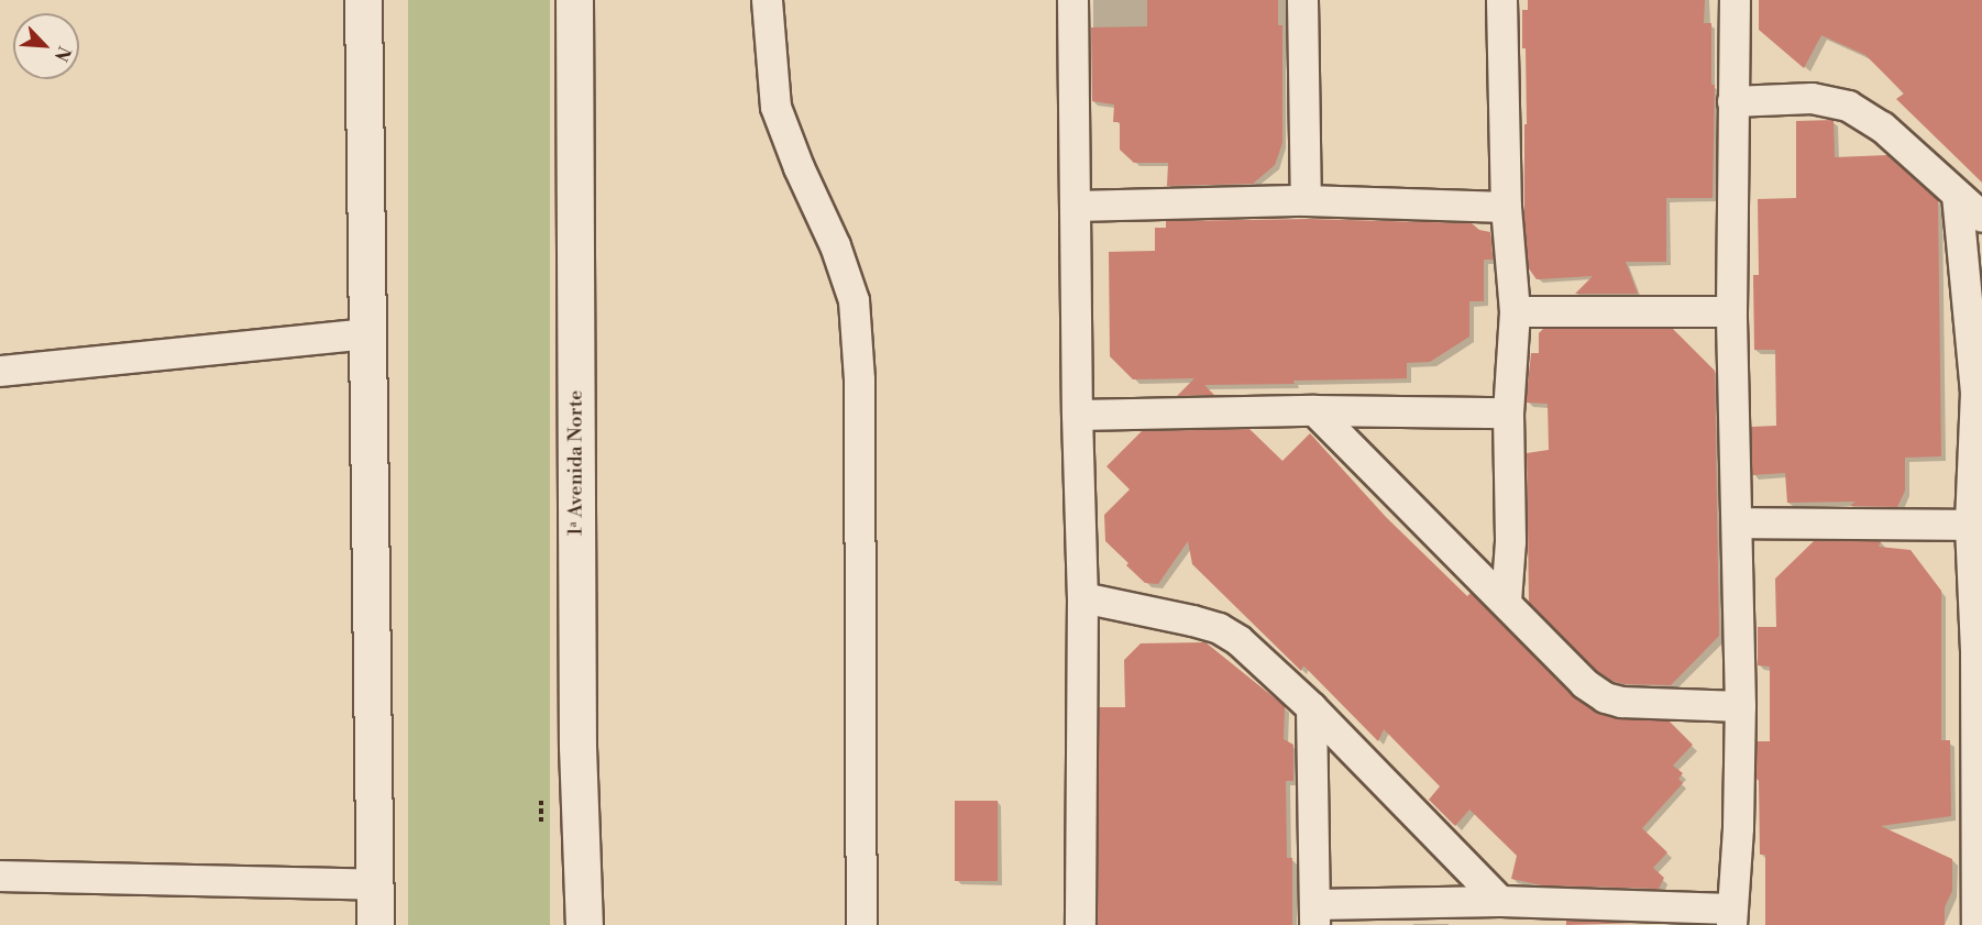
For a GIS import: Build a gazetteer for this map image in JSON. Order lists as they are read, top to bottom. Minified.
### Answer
{"streets":{"main road":["1ᵃ Avenida Norte"]},"north":"bottom right"}
